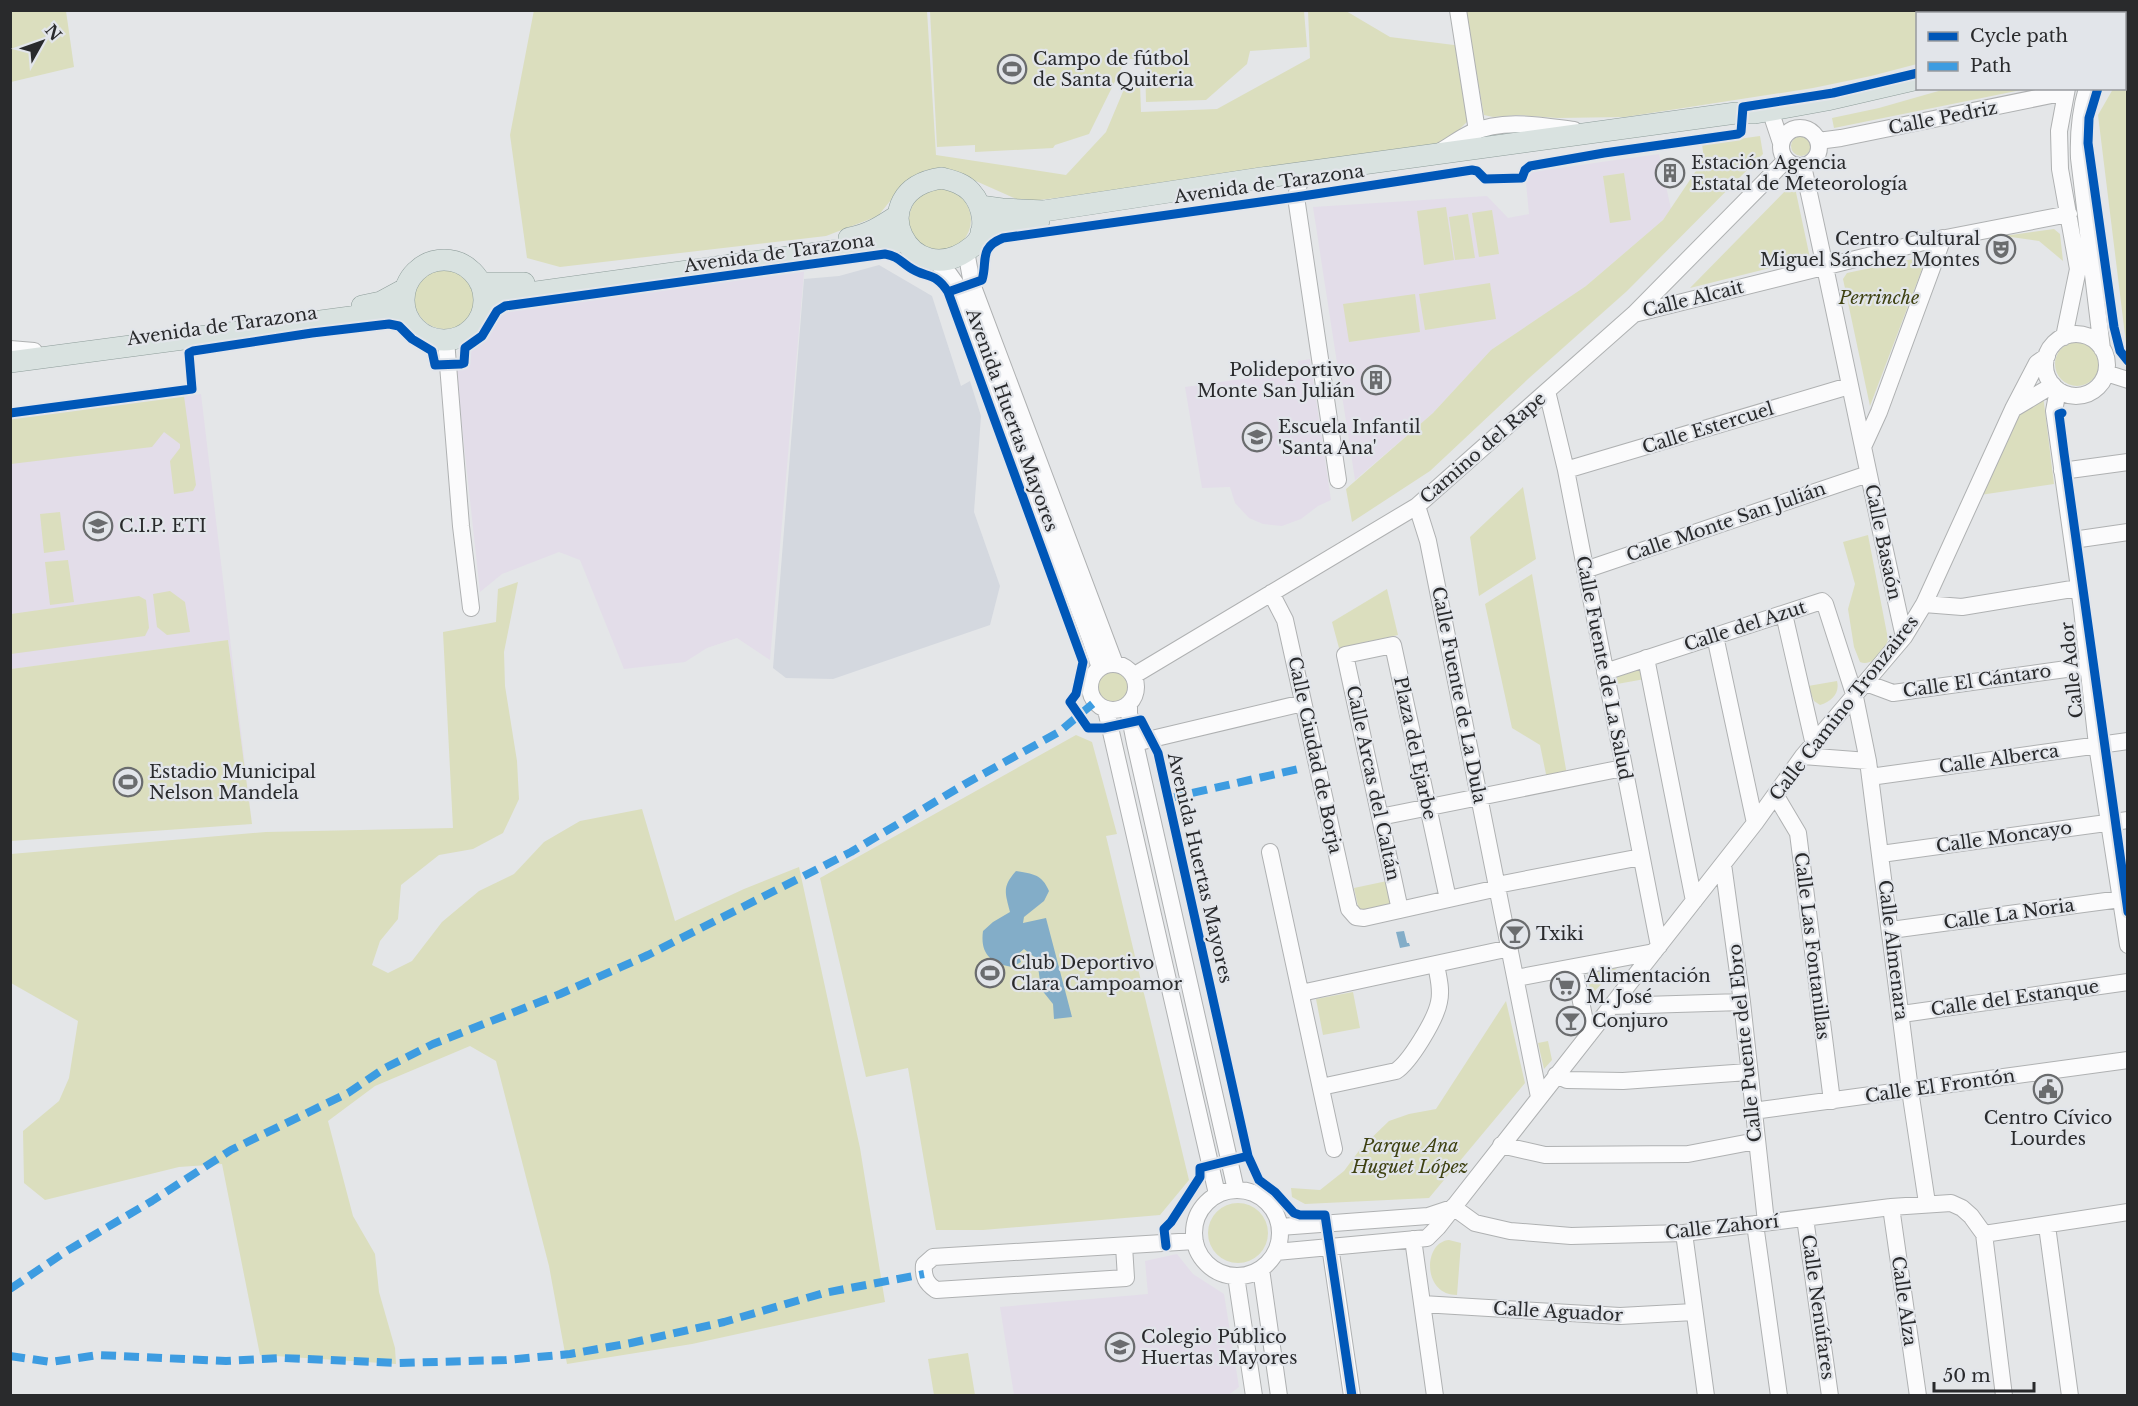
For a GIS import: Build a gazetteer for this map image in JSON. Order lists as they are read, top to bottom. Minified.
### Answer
{"streets":{"main road":["Avenida de Tarazona"],"street":["Calle Pedriz","Calle Alcait","Avenida Huertas Mayores","Calle Estercuel","Camino del Rape","Calle Monte San Julián","Calle Basaón","Calle del Azut","Calle Fuente de La Salud","Calle Ador","Calle El Cántaro","Calle Fuente de La Dula","Calle Camino Tronzaires","Plaza del Ejarbe","Calle Ciudad de Borja","Calle Alberca","Calle Arcas del Caltán","Calle Moncayo","Calle La Noria","Calle Las Fontanillas","Calle Almenara","Calle del Estanque","Calle Puente del Ebro","Calle El Frontón","Calle Zahorí","Calle Alza","Calle Nenúfares","Calle Aguador"]},"crossings":[["Calle Pedriz","Camino del Rape"],["Calle Pedriz","Calle Basaón"],["Avenida de Tarazona","Avenida Huertas Mayores"],["Calle Alcait","Camino del Rape"],["Calle Alcait","Calle Basaón"],["Avenida Huertas Mayores","Camino del Rape"],["Calle Estercuel","Calle Basaón"],["Calle Estercuel","Calle Fuente de La Salud"],["Camino del Rape","Calle Basaón"],["Camino del Rape","Calle Fuente de La Salud"],["Camino del Rape","Calle Fuente de La Dula"],["Camino del Rape","Calle Ciudad de Borja"],["Calle Monte San Julián","Calle Basaón"],["Calle Monte San Julián","Calle Fuente de La Salud"],["Calle Basaón","Calle Camino Tronzaires"],["Calle del Azut","Calle Fuente de La Salud"],["Calle del Azut","Calle Camino Tronzaires"],["Calle del Azut","Calle Almenara"],["Calle Fuente de La Salud","Calle Camino Tronzaires"],["Calle Ador","Calle El Cántaro"],["Calle Ador","Calle Camino Tronzaires"],["Calle Ador","Calle Alberca"],["Calle Ador","Calle Moncayo"],["Calle Ador","Calle La Noria"],["Calle El Cántaro","Calle Camino Tronzaires"],["Calle Fuente de La Dula","Calle Camino Tronzaires"],["Calle Camino Tronzaires","Calle Las Fontanillas"],["Calle Camino Tronzaires","Calle Almenara"],["Calle Camino Tronzaires","Calle Puente del Ebro"],["Calle Camino Tronzaires","Calle Zahorí"],["Plaza del Ejarbe","Calle Arcas del Caltán"],["Calle Ciudad de Borja","Calle Arcas del Caltán"],["Calle Alberca","Calle Almenara"],["Calle Moncayo","Calle Almenara"],["Calle La Noria","Calle Almenara"],["Calle Las Fontanillas","Calle El Frontón"],["Calle Almenara","Calle del Estanque"],["Calle Almenara","Calle El Frontón"],["Calle Almenara","Calle Zahorí"],["Calle Puente del Ebro","Calle El Frontón"],["Calle Puente del Ebro","Calle Zahorí"],["Calle Zahorí","Calle Alza"],["Calle Zahorí","Calle Nenúfares"]],"parks":["Perrinche","Parque Ana Huguet López"],"places":{"sports":["Campo de fútbol de Santa Quiteria","Estadio Municipal Nelson Mandela","Club Deportivo Clara Campoamor"],"building":["Estación Agencia Estatal de Meteorología","Polideportivo Monte San Julián"],"theatre":["Centro Cultural Miguel Sánchez Montes"],"school or university":["Escuela Infantil 'Santa Ana'","C.I.P. ETI","Colegio Público Huertas Mayores"],"bar":["Txiki","Conjuro"],"supermarket":["Alimentación M. José"],"public building":["Centro Cívico Lourdes"]},"legend":["Cycle path","Path"],"scale_bar":"50 m","north":"top right"}
